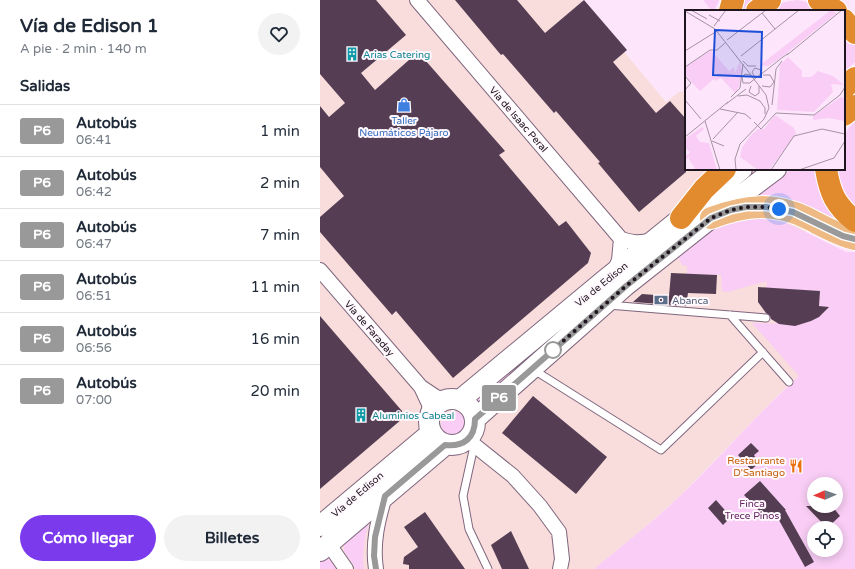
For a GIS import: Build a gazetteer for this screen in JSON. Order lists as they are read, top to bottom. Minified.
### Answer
{"streets":{"main road":["Vía de Edison"],"street":["Vía de Isaac Peral","Vía de Faraday"]},"crossings":[["Vía de Edison","Vía de Faraday"]],"parks":["Finca Trece Pinos"],"places":{"building":["Arias Catering","Aluminios Cabeal"],"shop":["Taller Neumáticos Pájaro"],"bank":["Abanca"],"restaurant":["Restaurante D'Santiago"]},"lines":["bus line P6"],"north":"left","page":{"heading":[["Vía de Edison 1","A pie · 2 min · 140 m"],"Salidas"],"on_map":"P6","list":[{"mark":"P6","name":"Autobús","note":"06:41","value":"1 min"},{"mark":"P6","name":"Autobús","note":"06:42","value":"2 min"},{"mark":"P6","name":"Autobús","note":"06:47","value":"7 min"},{"mark":"P6","name":"Autobús","note":"06:51","value":"11 min"},{"mark":"P6","name":"Autobús","note":"06:56","value":"16 min"},{"mark":"P6","name":"Autobús","note":"07:00","value":"20 min"}],"buttons":["Cómo llegar","Billetes"]}}
